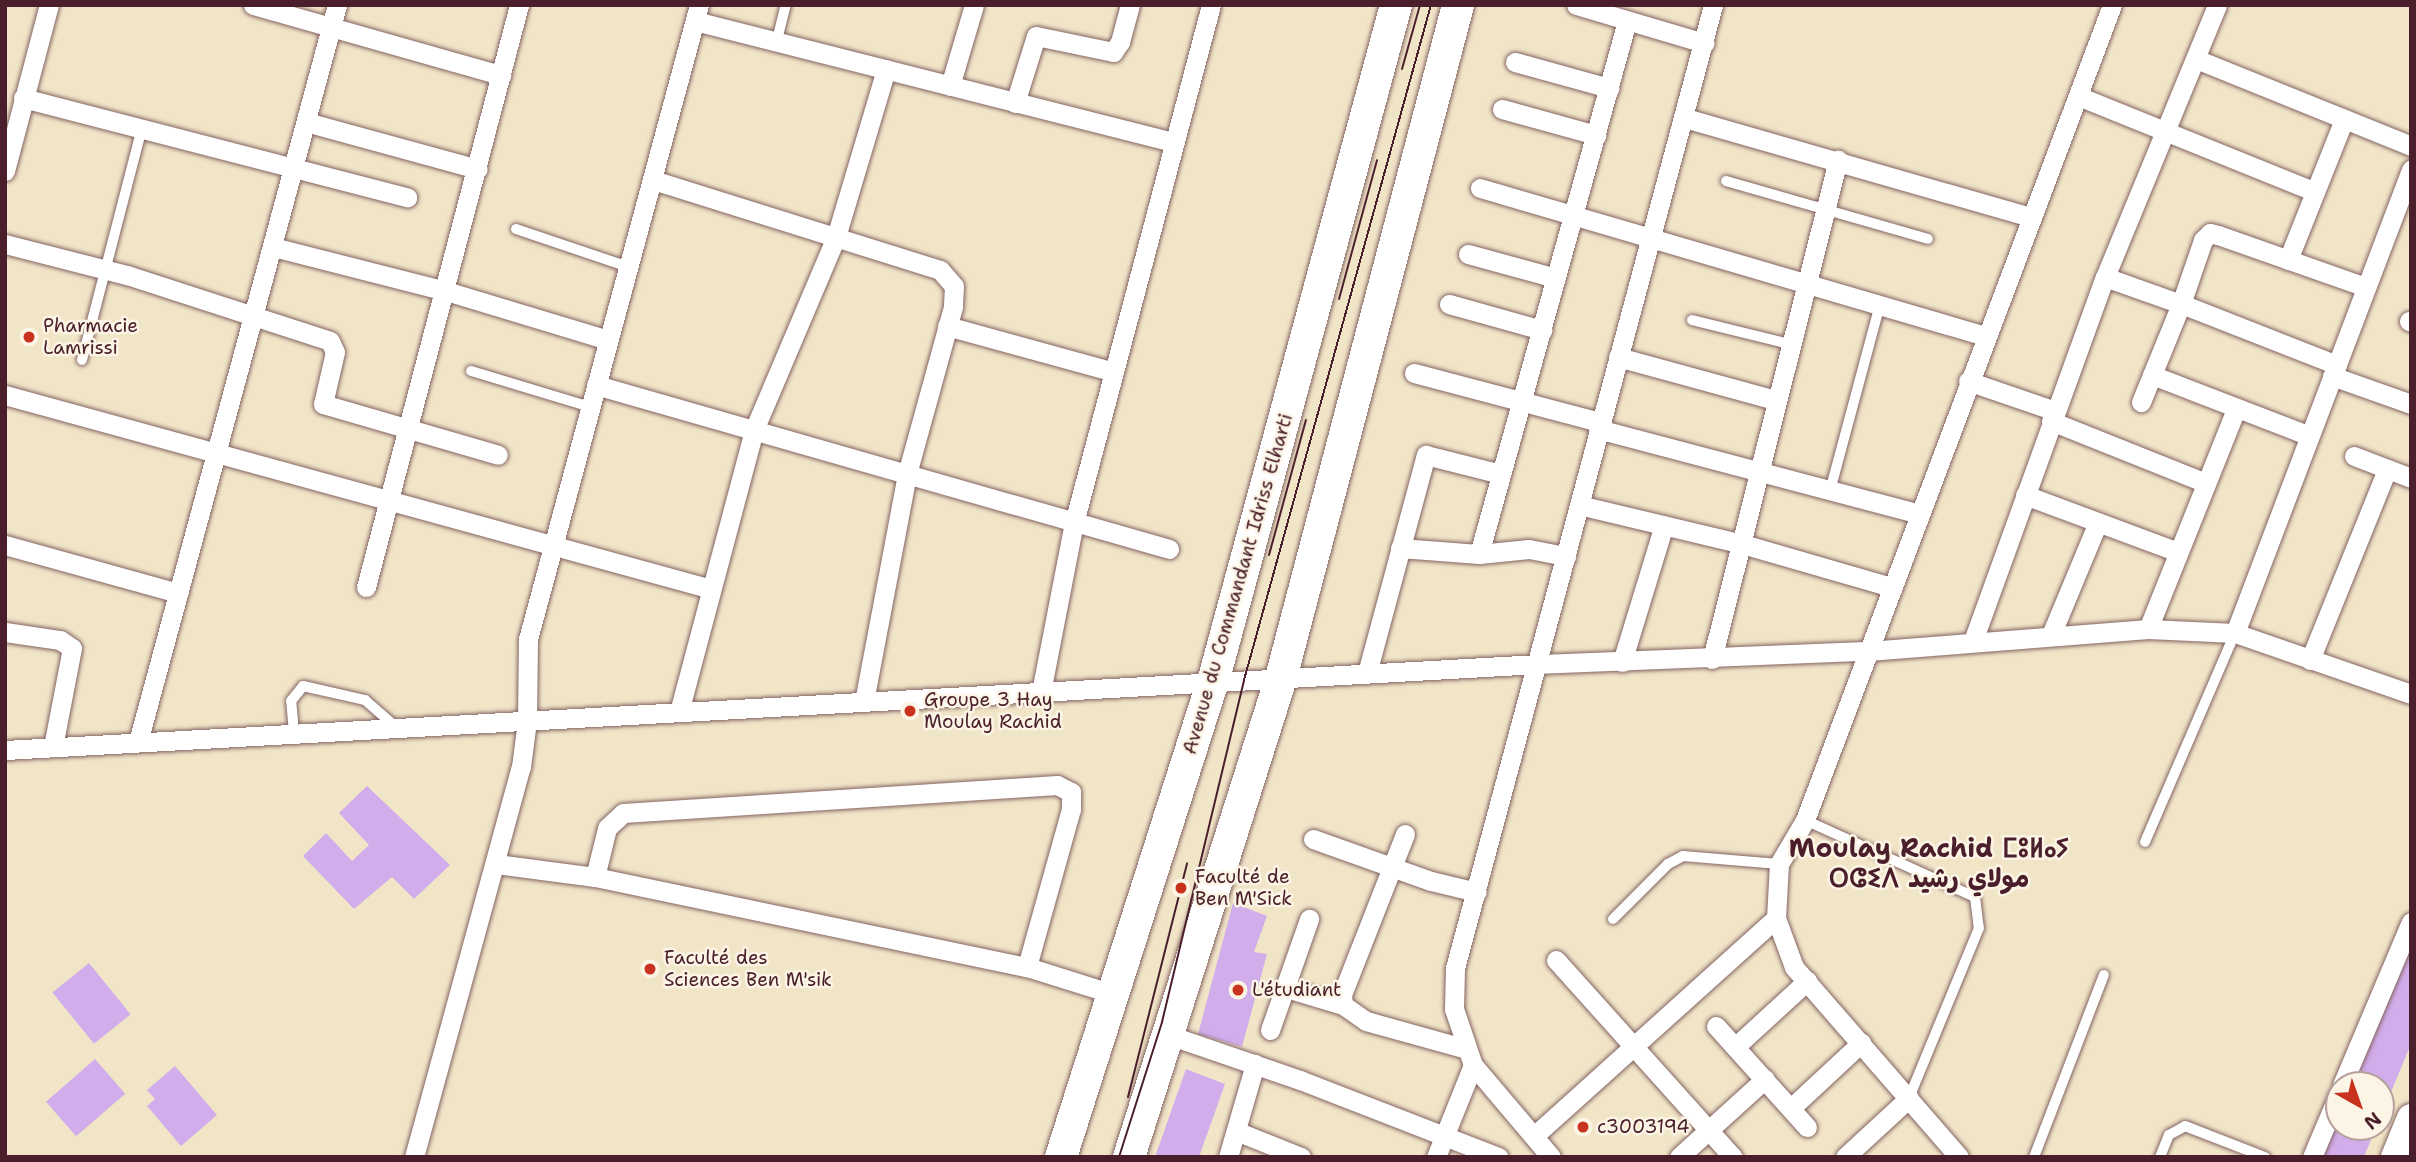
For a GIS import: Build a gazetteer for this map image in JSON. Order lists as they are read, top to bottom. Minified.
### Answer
{"streets":{"main road":["Avenue du Commandant Idriss Elharti"]},"districts":["Moulay Rachid ⵎⵓⵍⴰⵢ ⵔⵛⵉⴷ مولاي رشيد"],"places":["Pharmacie Lamrissi","Groupe 3 Hay Moulay Rachid","Faculté de Ben M'Sick","Faculté des Sciences Ben M'sik","L'étudiant","c3003194"],"north":"bottom right"}
